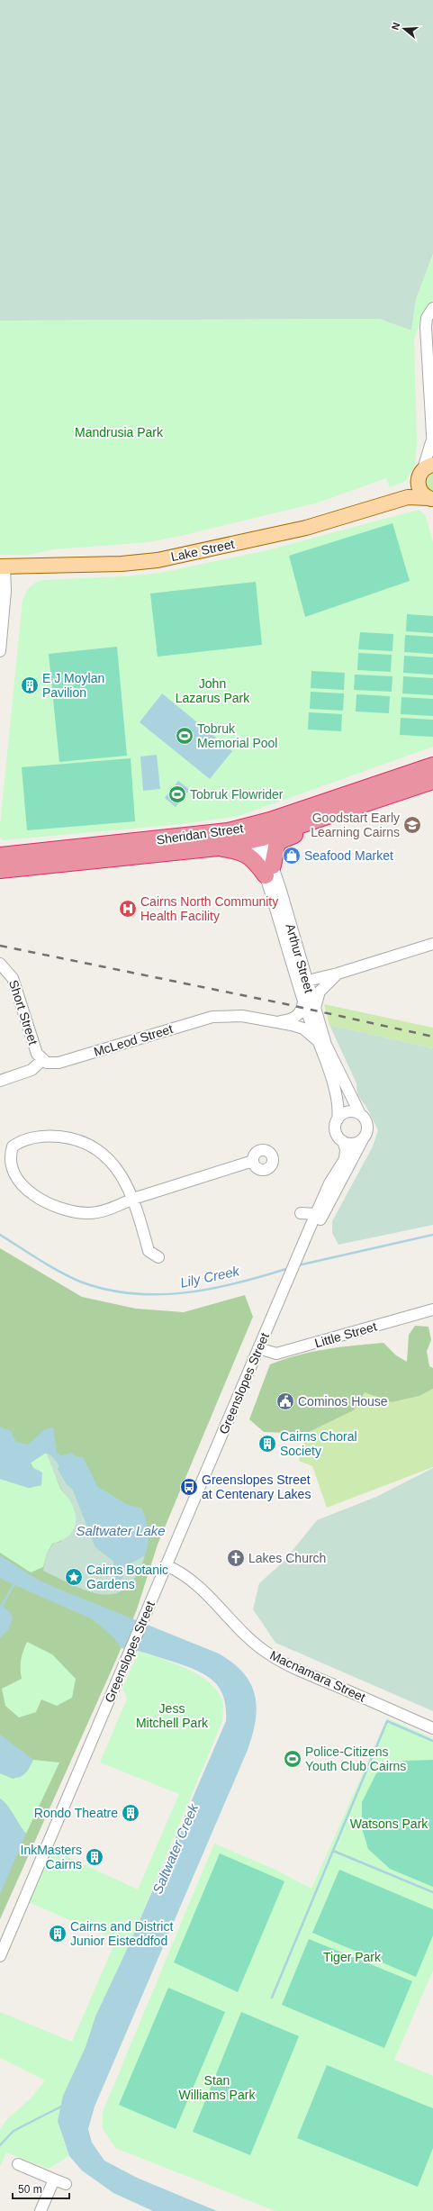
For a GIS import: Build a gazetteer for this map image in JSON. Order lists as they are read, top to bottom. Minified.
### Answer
{"streets":{"highway":["Sheridan Street"],"main road":["Lake Street"],"street":["Arthur Street","Short Street","McLeod Street","Little Street","Greenslopes Street","Macnamara Street"]},"crossings":[["Sheridan Street","Arthur Street"],["Arthur Street","McLeod Street"],["Arthur Street","Greenslopes Street"],["Short Street","McLeod Street"],["Little Street","Greenslopes Street"],["Greenslopes Street","Macnamara Street"]],"water":["Lily Creek","Saltwater Lake","Saltwater Creek"],"parks":["Mandrusia Park","John Lazarus Park","Jess Mitchell Park","Watsons Park","Tiger Park","Stan Williams Park"],"places":{"building":["E J Moylan Pavilion","Cairns Choral Society","Rondo Theatre","InkMasters Cairns","Cairns and District Junior Eisteddfod"],"sports":["Tobruk Memorial Pool","Tobruk Flowrider","Police-Citizens Youth Club Cairns"],"school or university":["Goodstart Early Learning Cairns"],"shop":["Seafood Market"],"hospital":["Cairns North Community Health Facility"],"public building":["Cominos House"],"bus stop":["Greenslopes Street at Centenary Lakes"],"church":["Lakes Church"],"place":["Cairns Botanic Gardens"]},"scale_bar":"50 m","north":"left"}
